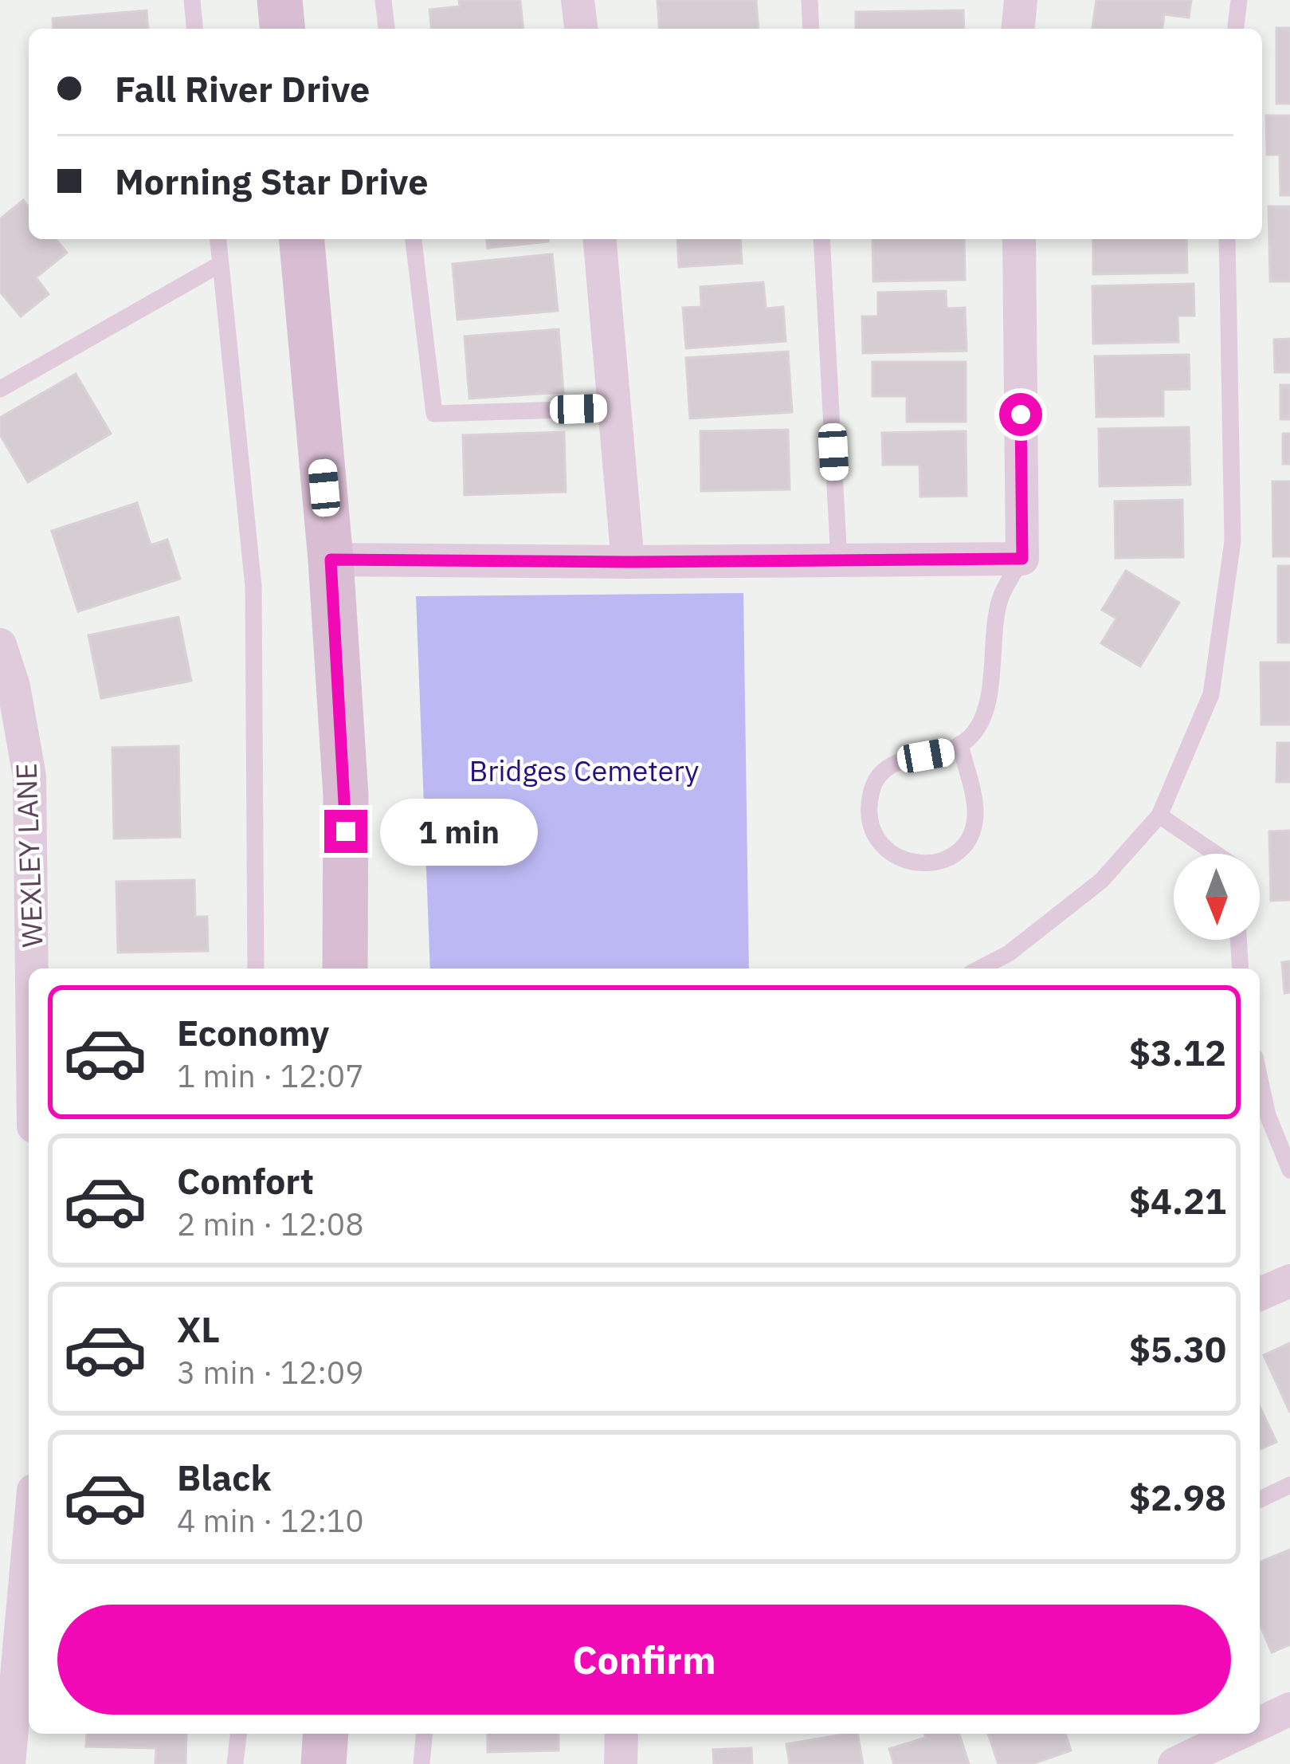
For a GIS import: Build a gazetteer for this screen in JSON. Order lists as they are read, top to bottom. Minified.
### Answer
{"streets":{"street":["WEXLEY LANE"]},"parks":["Bridges Cemetery"],"north":"bottom","page":{"banner":["Fall River Drive","Morning Star Drive"],"bubble":"1 min","list":[{"name":"Economy","note":"1 min · 12:07","value":"$3.12"},{"name":"Comfort","note":"2 min · 12:08","value":"$4.21"},{"name":"XL","note":"3 min · 12:09","value":"$5.30"},{"name":"Black","note":"4 min · 12:10","value":"$2.98"}],"buttons":"Confirm"}}
